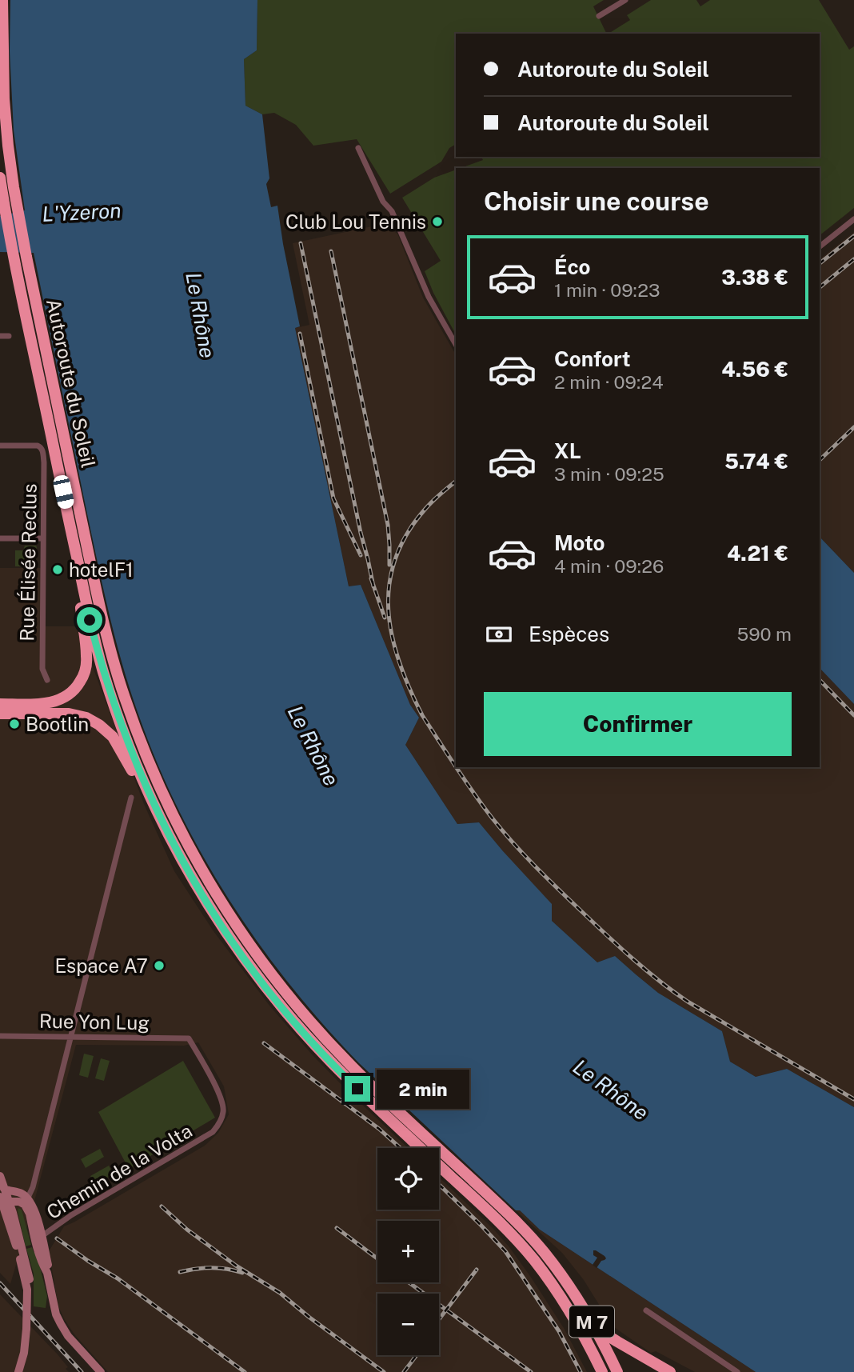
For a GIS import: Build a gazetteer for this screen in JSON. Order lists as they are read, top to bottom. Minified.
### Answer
{"streets":{"highway":["Autoroute du Soleil","M 7"],"street":["Rue Élisée Reclus","Rue Yon Lug","Chemin de la Volta"]},"crossings":[["Rue Yon Lug","Chemin de la Volta"]],"water":["L'Yzeron","Le Rhône"],"places":["Club Lou Tennis","hotelF1","Bootlin","Espace A7"],"page":{"banner":["Autoroute du Soleil","Autoroute du Soleil"],"heading":"Choisir une course","list":[{"name":"Éco","note":"1 min · 09:23","value":"3.38 €"},{"name":"Confort","note":"2 min · 09:24","value":"4.56 €"},{"name":"XL","note":"3 min · 09:25","value":"5.74 €"},{"name":"Moto","note":"4 min · 09:26","value":"4.21 €"}],"pay":["Espèces","590 m"],"buttons":"Confirmer","bubble":"2 min","map_buttons":["+","−"]}}
